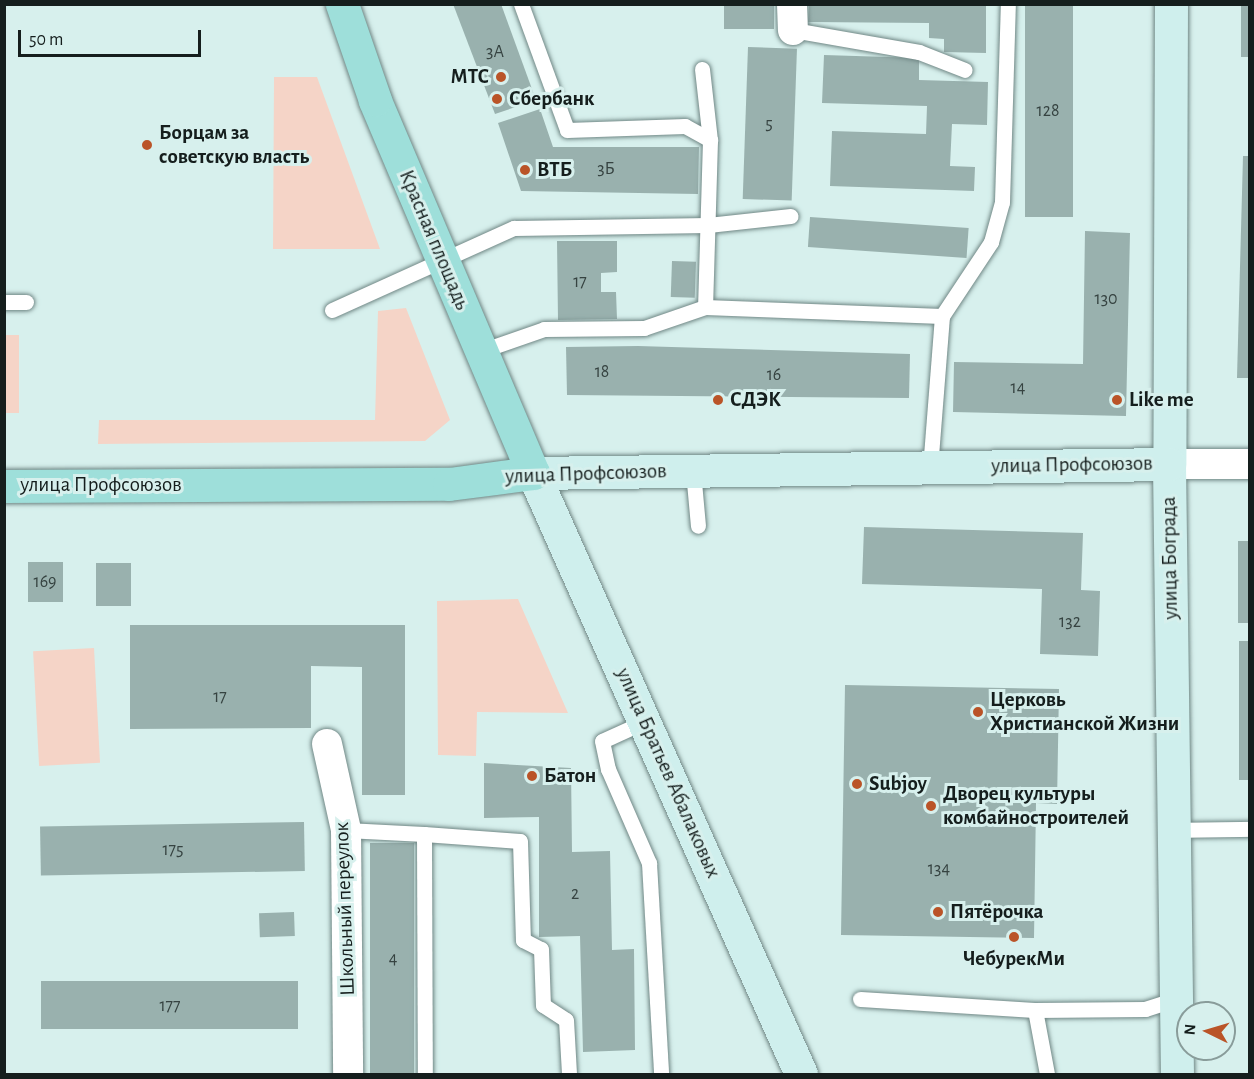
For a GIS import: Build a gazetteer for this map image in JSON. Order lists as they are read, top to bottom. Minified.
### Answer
{"streets":{"main road":["Красная площадь","улица Профсоюзов"],"street":["улица Бограда","улица Братьев Абалаковых","Школьный переулок"]},"crossings":[["Красная площадь","улица Профсоюзов"],["Красная площадь","улица Братьев Абалаковых"],["улица Профсоюзов","улица Бограда"],["улица Профсоюзов","улица Братьев Абалаковых"]],"places":["МТС","Сбербанк","Борцам за советскую власть","ВТБ","СДЭК","Like me","Церковь Христианской Жизни","Батон","Subjoy","Дворец культуры комбайностроителей","Пятёрочка","ЧебурекМи"],"house_numbers":["3А","128","5","3Б","17","130","18","16","14","169","132","17","175","134","2","4","177"],"scale_bar":"50 m","north":"left"}
